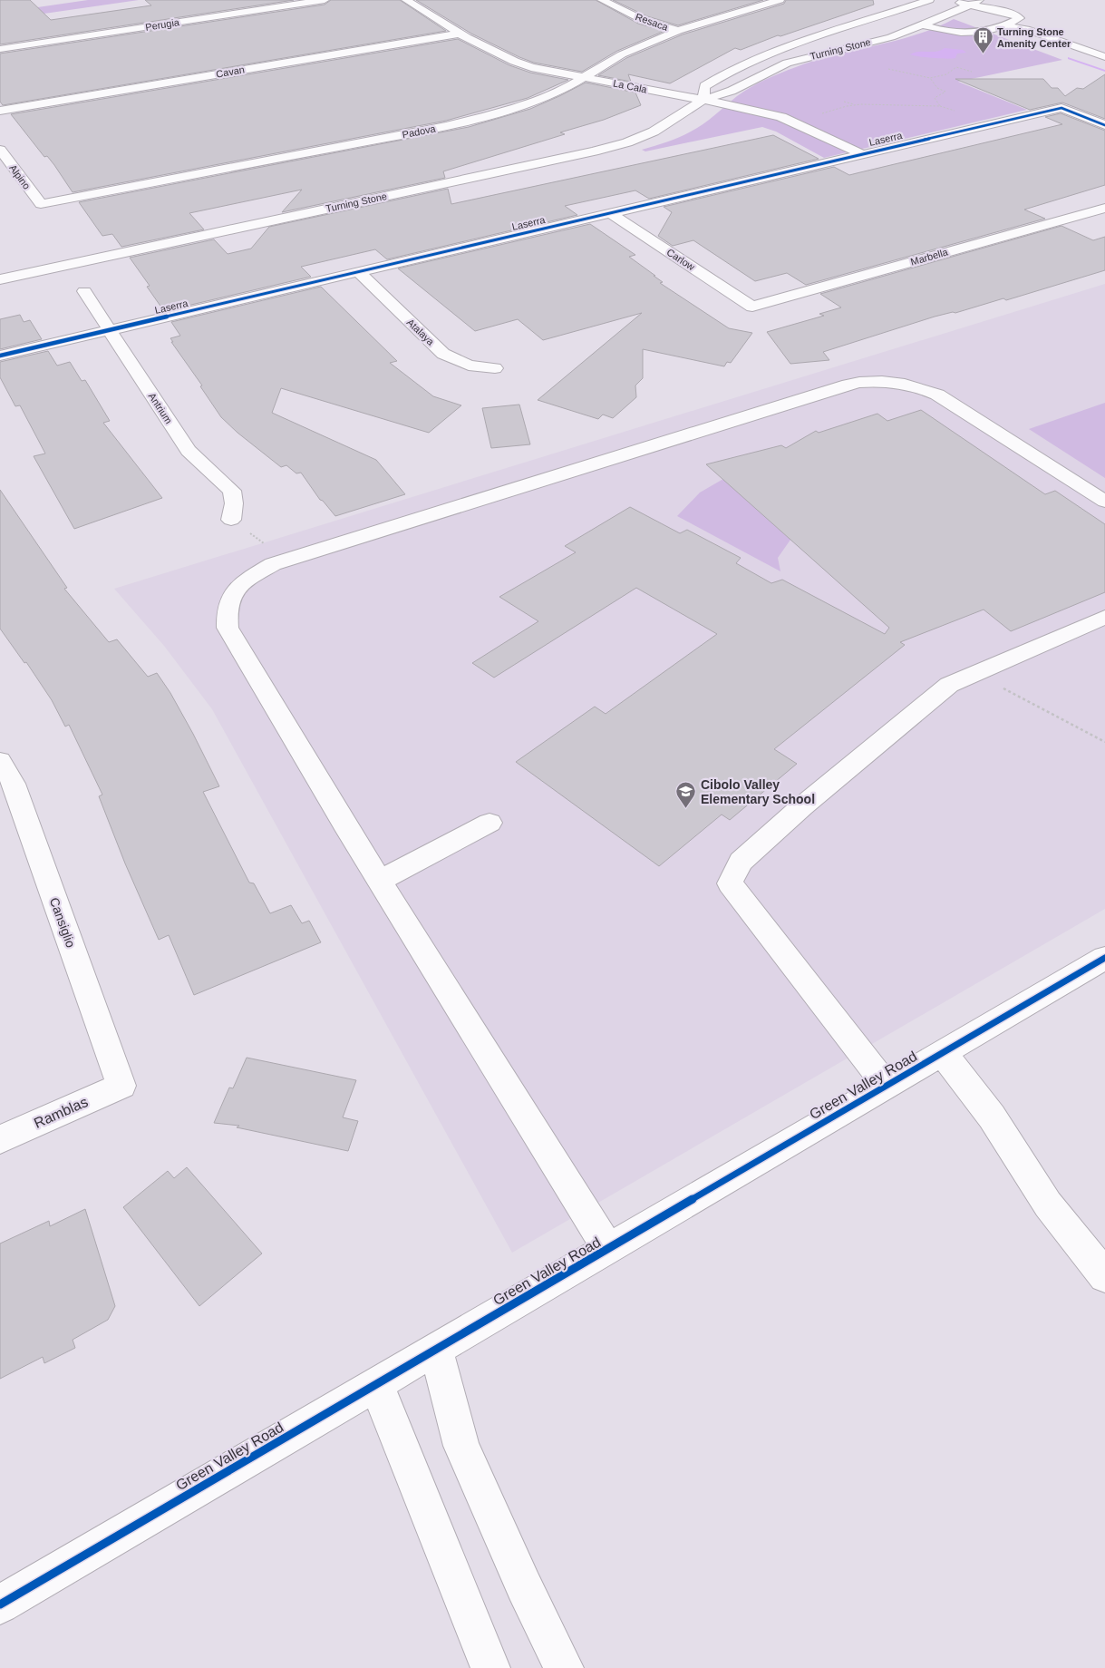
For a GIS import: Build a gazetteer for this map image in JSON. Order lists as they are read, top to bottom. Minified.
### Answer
{"streets":{"street":["Resaca","Perugia","Turning Stone","Cavan","La Cala","Padova","Laserra","Alpino","Marbella","Carlow","Atalaya","Antrium","Cansiglio","Green Valley Road","Ramblas"]},"crossings":[["Resaca","Padova"],["Turning Stone","La Cala"],["Cavan","La Cala"],["La Cala","Padova"],["La Cala","Laserra"],["Padova","Alpino"],["Laserra","Carlow"],["Laserra","Atalaya"],["Laserra","Antrium"],["Marbella","Carlow"],["Cansiglio","Ramblas"]],"places":{"building":["Turning Stone Amenity Center"],"school or university":["Cibolo Valley Elementary School"]}}
